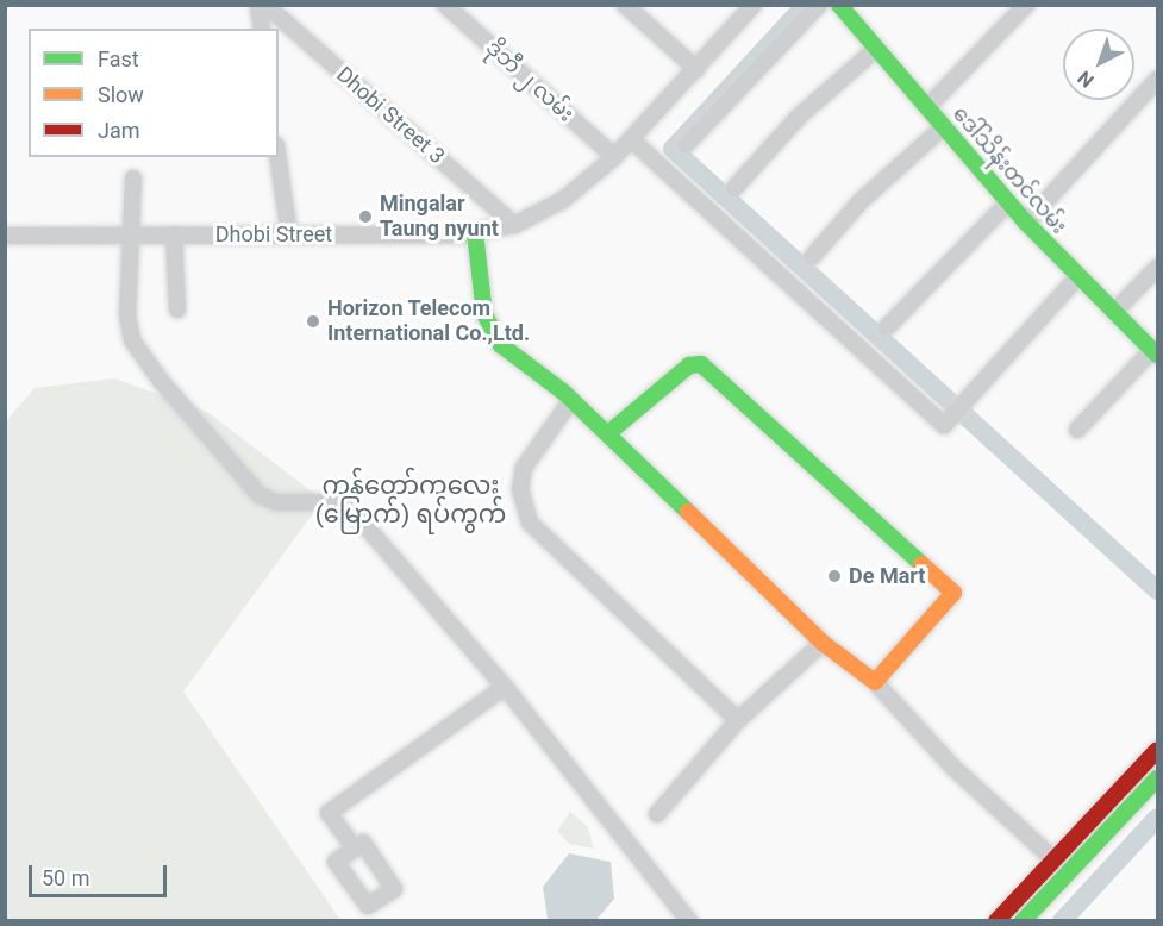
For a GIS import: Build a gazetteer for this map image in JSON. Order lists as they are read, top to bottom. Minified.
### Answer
{"streets":{"street":["ဒိုဘီ ၂ လမ်း","Dhobi Street 3","ဒေါ်သိန်းတင်လမ်း","Dhobi Street"]},"crossings":[["ဒိုဘီ ၂ လမ်း","Dhobi Street"],["Dhobi Street 3","Dhobi Street"]],"districts":["ကန်တော်ကလေး (မြောက်) ရပ်ကွက်"],"places":["Mingalar Taung nyunt","Horizon Telecom International Co.,Ltd.","De Mart"],"legend":["Fast","Slow","Jam"],"scale_bar":"50 m","north":"bottom left"}
